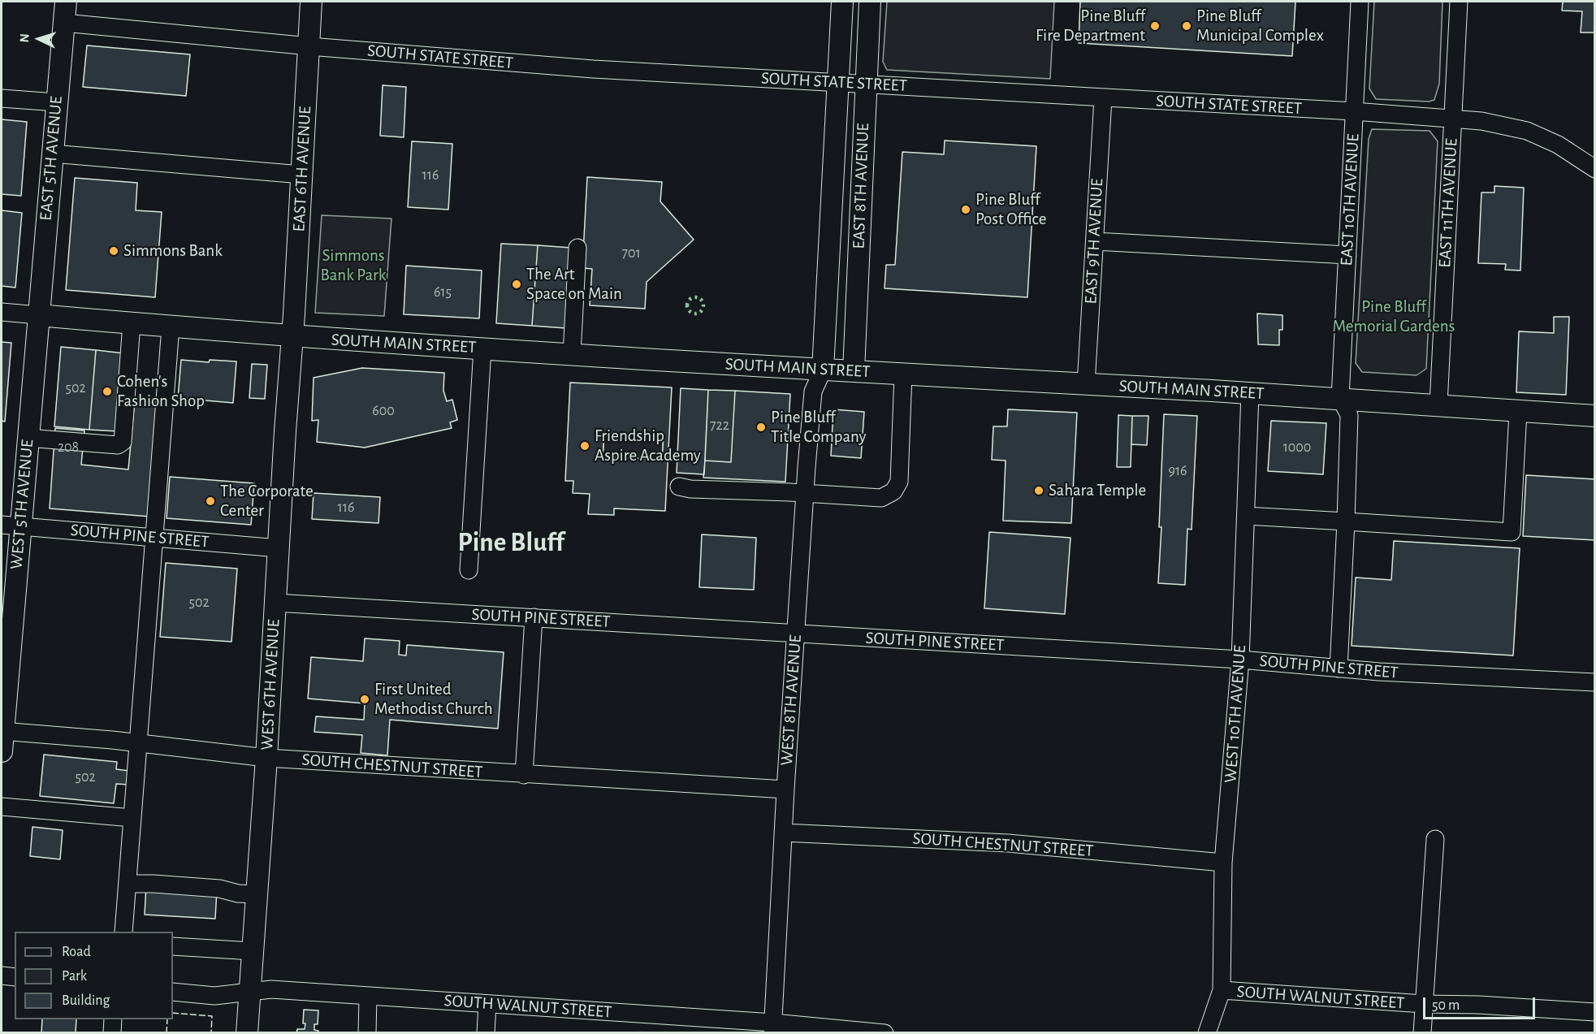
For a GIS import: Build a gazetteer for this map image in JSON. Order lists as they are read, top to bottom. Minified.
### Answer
{"streets":{"main road":["EAST 5TH AVENUE","EAST 6TH AVENUE","EAST 8TH AVENUE","SOUTH MAIN STREET","WEST 5TH AVENUE","WEST 6TH AVENUE"],"street":["SOUTH STATE STREET","EAST 10TH AVENUE","EAST 11TH AVENUE","EAST 9TH AVENUE","SOUTH PINE STREET","WEST 8TH AVENUE","WEST 10TH AVENUE","SOUTH CHESTNUT STREET","SOUTH WALNUT STREET"]},"crossings":[["SOUTH STATE STREET","EAST 5TH AVENUE"],["SOUTH STATE STREET","EAST 6TH AVENUE"],["SOUTH STATE STREET","EAST 8TH AVENUE"],["SOUTH STATE STREET","EAST 10TH AVENUE"],["SOUTH STATE STREET","EAST 11TH AVENUE"],["SOUTH STATE STREET","EAST 9TH AVENUE"],["EAST 5TH AVENUE","SOUTH MAIN STREET"],["EAST 5TH AVENUE","WEST 5TH AVENUE"],["EAST 6TH AVENUE","SOUTH MAIN STREET"],["EAST 6TH AVENUE","WEST 6TH AVENUE"],["EAST 8TH AVENUE","SOUTH MAIN STREET"],["EAST 8TH AVENUE","WEST 8TH AVENUE"],["EAST 10TH AVENUE","SOUTH MAIN STREET"],["EAST 11TH AVENUE","SOUTH MAIN STREET"],["EAST 9TH AVENUE","SOUTH MAIN STREET"],["SOUTH MAIN STREET","WEST 5TH AVENUE"],["SOUTH MAIN STREET","WEST 6TH AVENUE"],["SOUTH MAIN STREET","WEST 8TH AVENUE"],["SOUTH MAIN STREET","WEST 10TH AVENUE"],["WEST 5TH AVENUE","SOUTH PINE STREET"],["WEST 5TH AVENUE","SOUTH CHESTNUT STREET"],["SOUTH PINE STREET","WEST 6TH AVENUE"],["SOUTH PINE STREET","WEST 8TH AVENUE"],["SOUTH PINE STREET","WEST 10TH AVENUE"],["WEST 6TH AVENUE","SOUTH CHESTNUT STREET"],["WEST 6TH AVENUE","SOUTH WALNUT STREET"],["WEST 8TH AVENUE","SOUTH CHESTNUT STREET"],["WEST 8TH AVENUE","SOUTH WALNUT STREET"],["WEST 10TH AVENUE","SOUTH CHESTNUT STREET"],["WEST 10TH AVENUE","SOUTH WALNUT STREET"]],"districts":["Pine Bluff"],"parks":["Simmons Bank Park","Pine Bluff Memorial Gardens"],"places":["Pine Bluff Fire Department","Pine Bluff Municipal Complex","Pine Bluff Post Office","Simmons Bank","The Art Space on Main","Cohen's Fashion Shop","Pine Bluff Title Company","Friendship Aspire Academy","Sahara Temple","The Corporate Center","First United Methodist Church"],"house_numbers":["116","701","615","502","600","722","208","1000","916","116","502","502"],"legend":["Road","Park","Building"],"scale_bar":"50 m","north":"left"}
